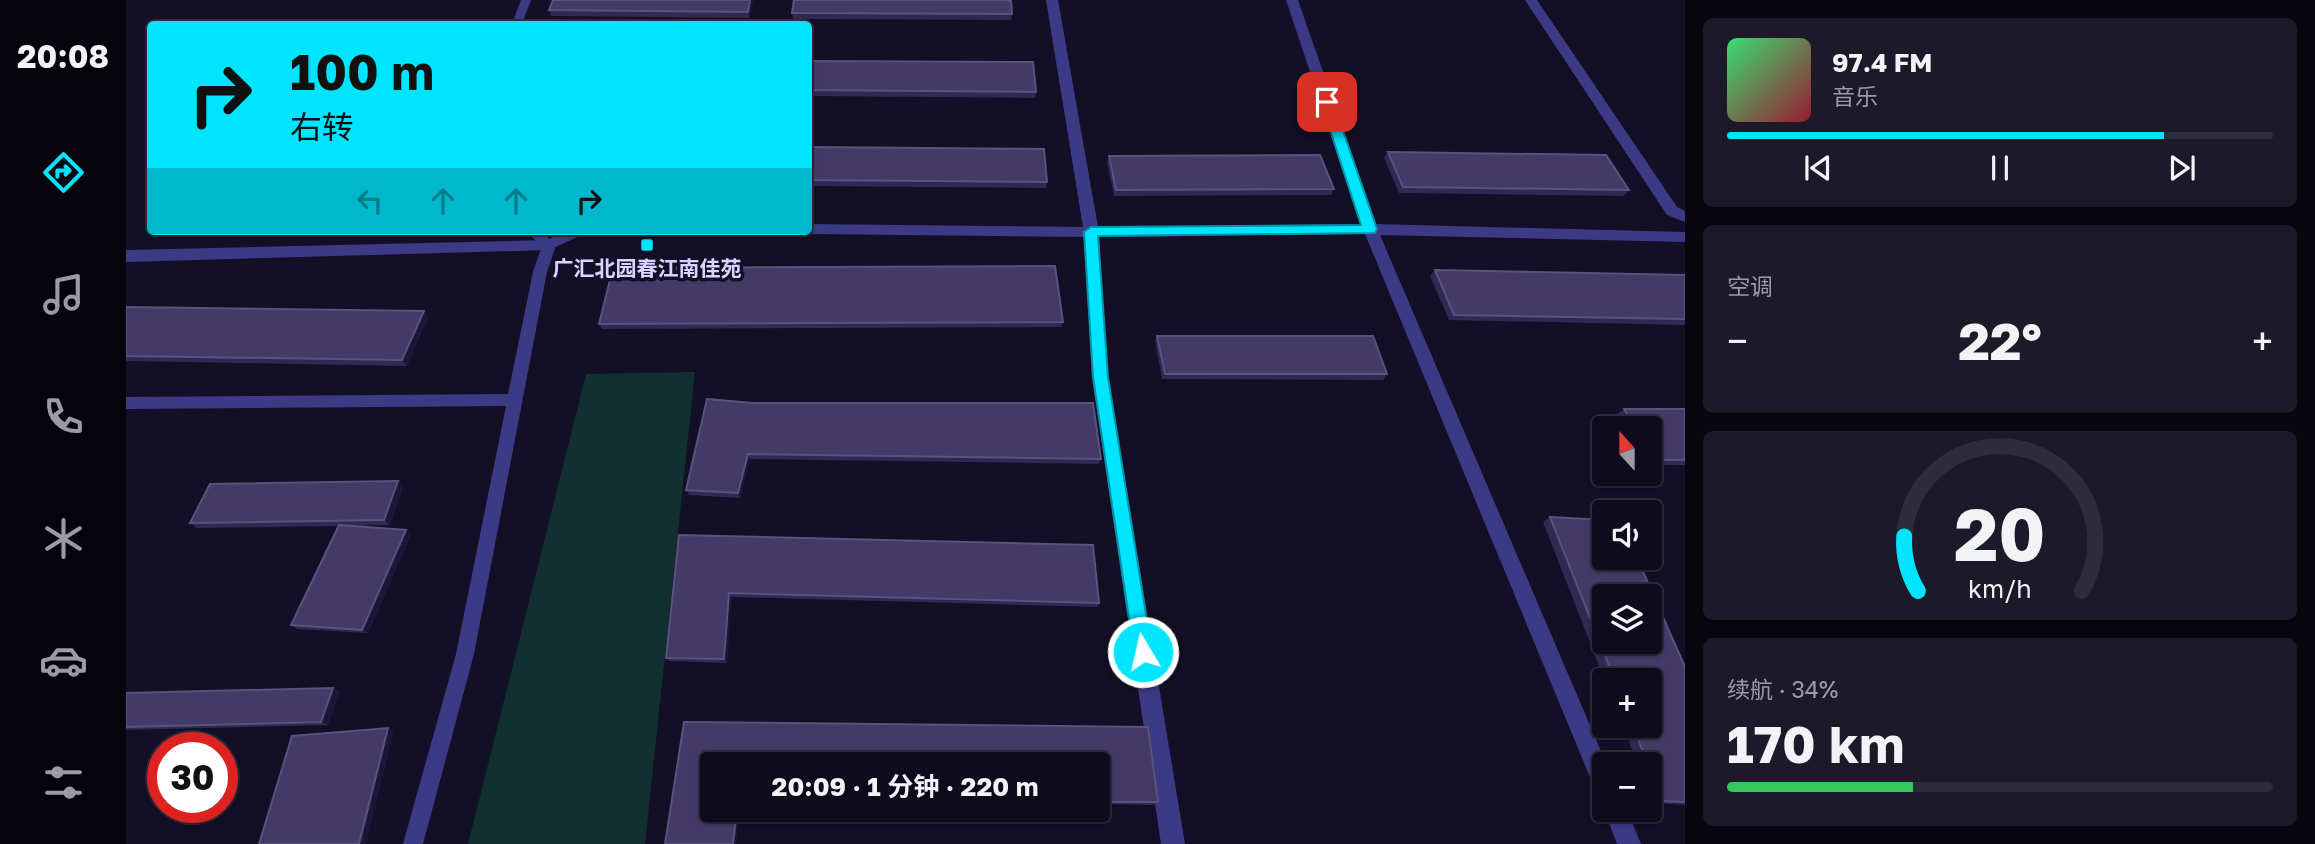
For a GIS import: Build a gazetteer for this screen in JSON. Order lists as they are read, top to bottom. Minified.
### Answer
{"places":{"transit":["广汇北园春江南佳苑"]},"north":"top","page":{"tabs":"20:08","turn":["100 m","右转"],"song":["97.4 FM","音乐"],"tile":["空调",["续航 · 34%","170 km"]],"heat":["−","22°","+"],"map_buttons":["+","−"],"limit":"30","trip":"20:09 · 1 分钟 · 220 m","gauge":["20","km/h"]}}
